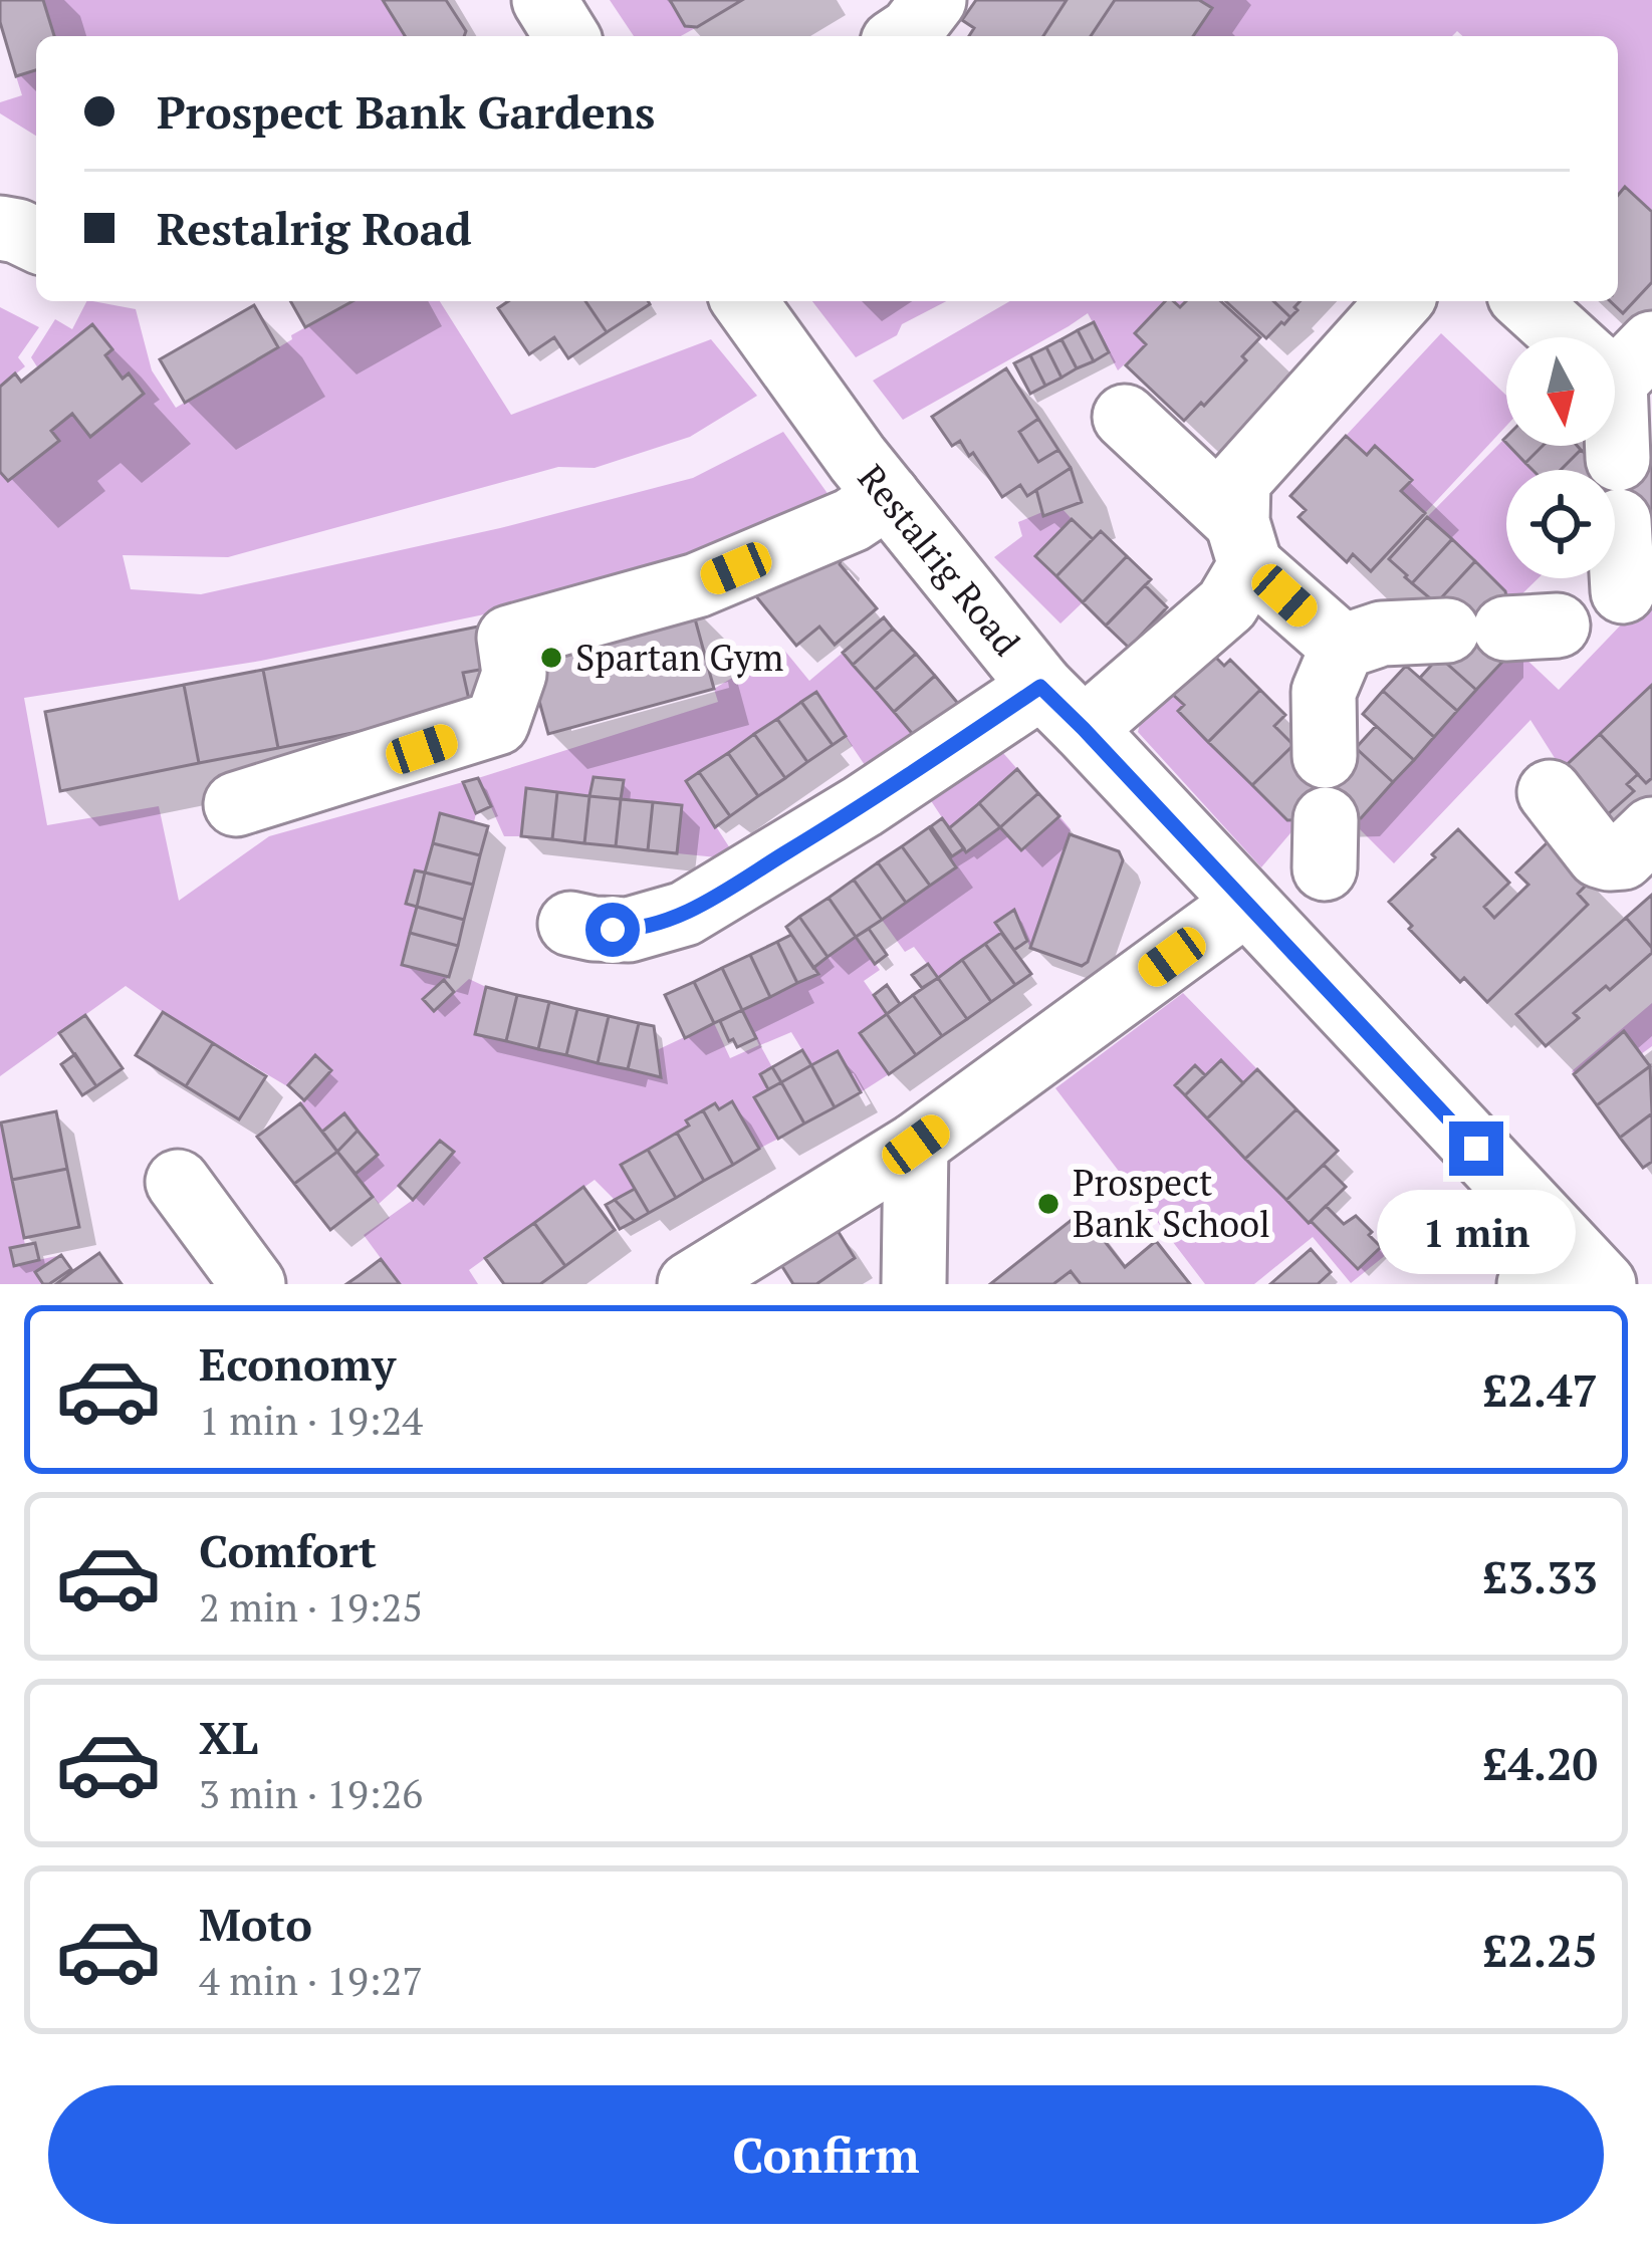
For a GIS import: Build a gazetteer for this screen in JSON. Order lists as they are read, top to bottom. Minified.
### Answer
{"streets":{"street":["Restalrig Road"]},"places":["Spartan Gym","Prospect Bank School"],"north":"bottom","page":{"banner":["Prospect Bank Gardens","Restalrig Road"],"bubble":"1 min","list":[{"name":"Economy","note":"1 min · 19:24","value":"£2.47"},{"name":"Comfort","note":"2 min · 19:25","value":"£3.33"},{"name":"XL","note":"3 min · 19:26","value":"£4.20"},{"name":"Moto","note":"4 min · 19:27","value":"£2.25"}],"buttons":"Confirm"}}
